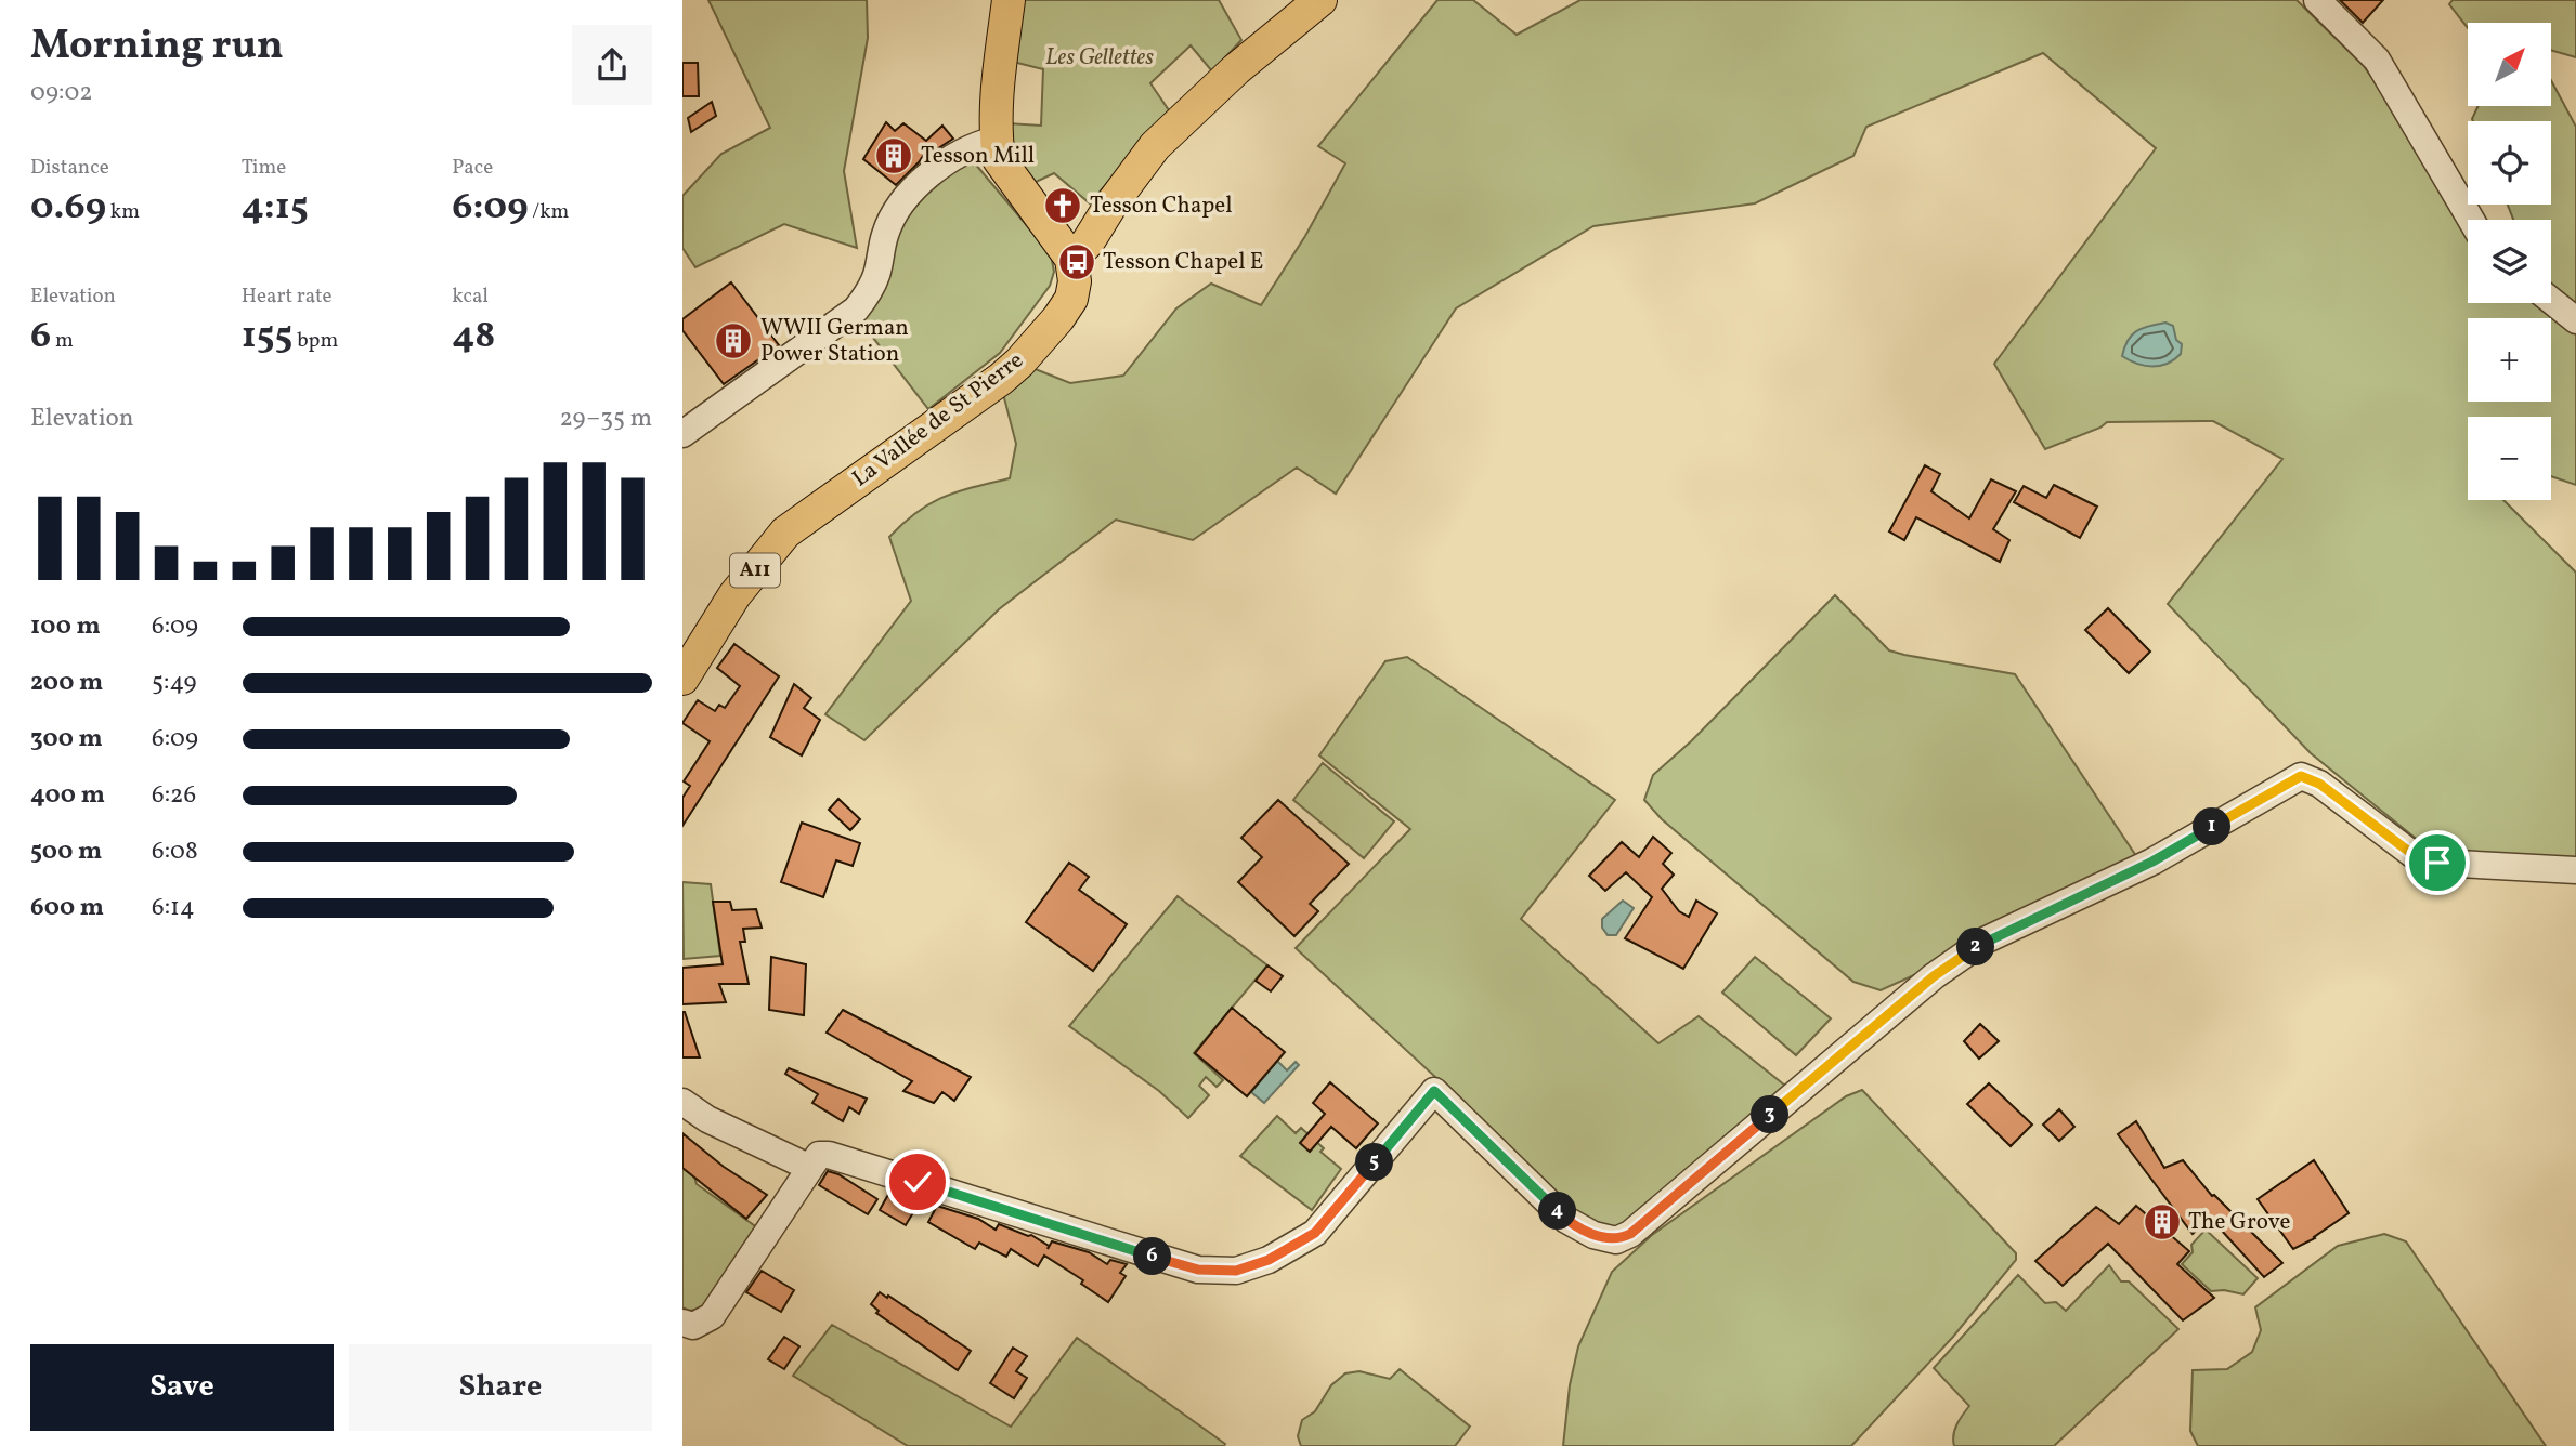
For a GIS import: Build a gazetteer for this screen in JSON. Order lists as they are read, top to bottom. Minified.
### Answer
{"streets":{"main road":["La Vallée de St Pierre","A11"]},"parks":["Les Gellettes"],"places":{"building":["Tesson Mill","WWII German Power Station","The Grove"],"church":["Tesson Chapel"],"bus stop":["Tesson Chapel E"]},"north":"top right","page":{"heading":["Morning run","09:02"],"map_buttons":["+","−"],"stats":[["Distance","0.69 km"],["Time","4:15"],["Pace","6:09 /km"],["Elevation","6 m"],["Heart rate","155 bpm"],["kcal","48"]],"chart":["Elevation","29–35 m"],"list":[{"name":"100 m","note":"6:09"},{"name":"200 m","note":"5:49"},{"name":"300 m","note":"6:09"},{"name":"400 m","note":"6:26"},{"name":"500 m","note":"6:08"},{"name":"600 m","note":"6:14"}],"pins":["1","2","3","5","4","6"],"buttons":["Save","Share"]}}
